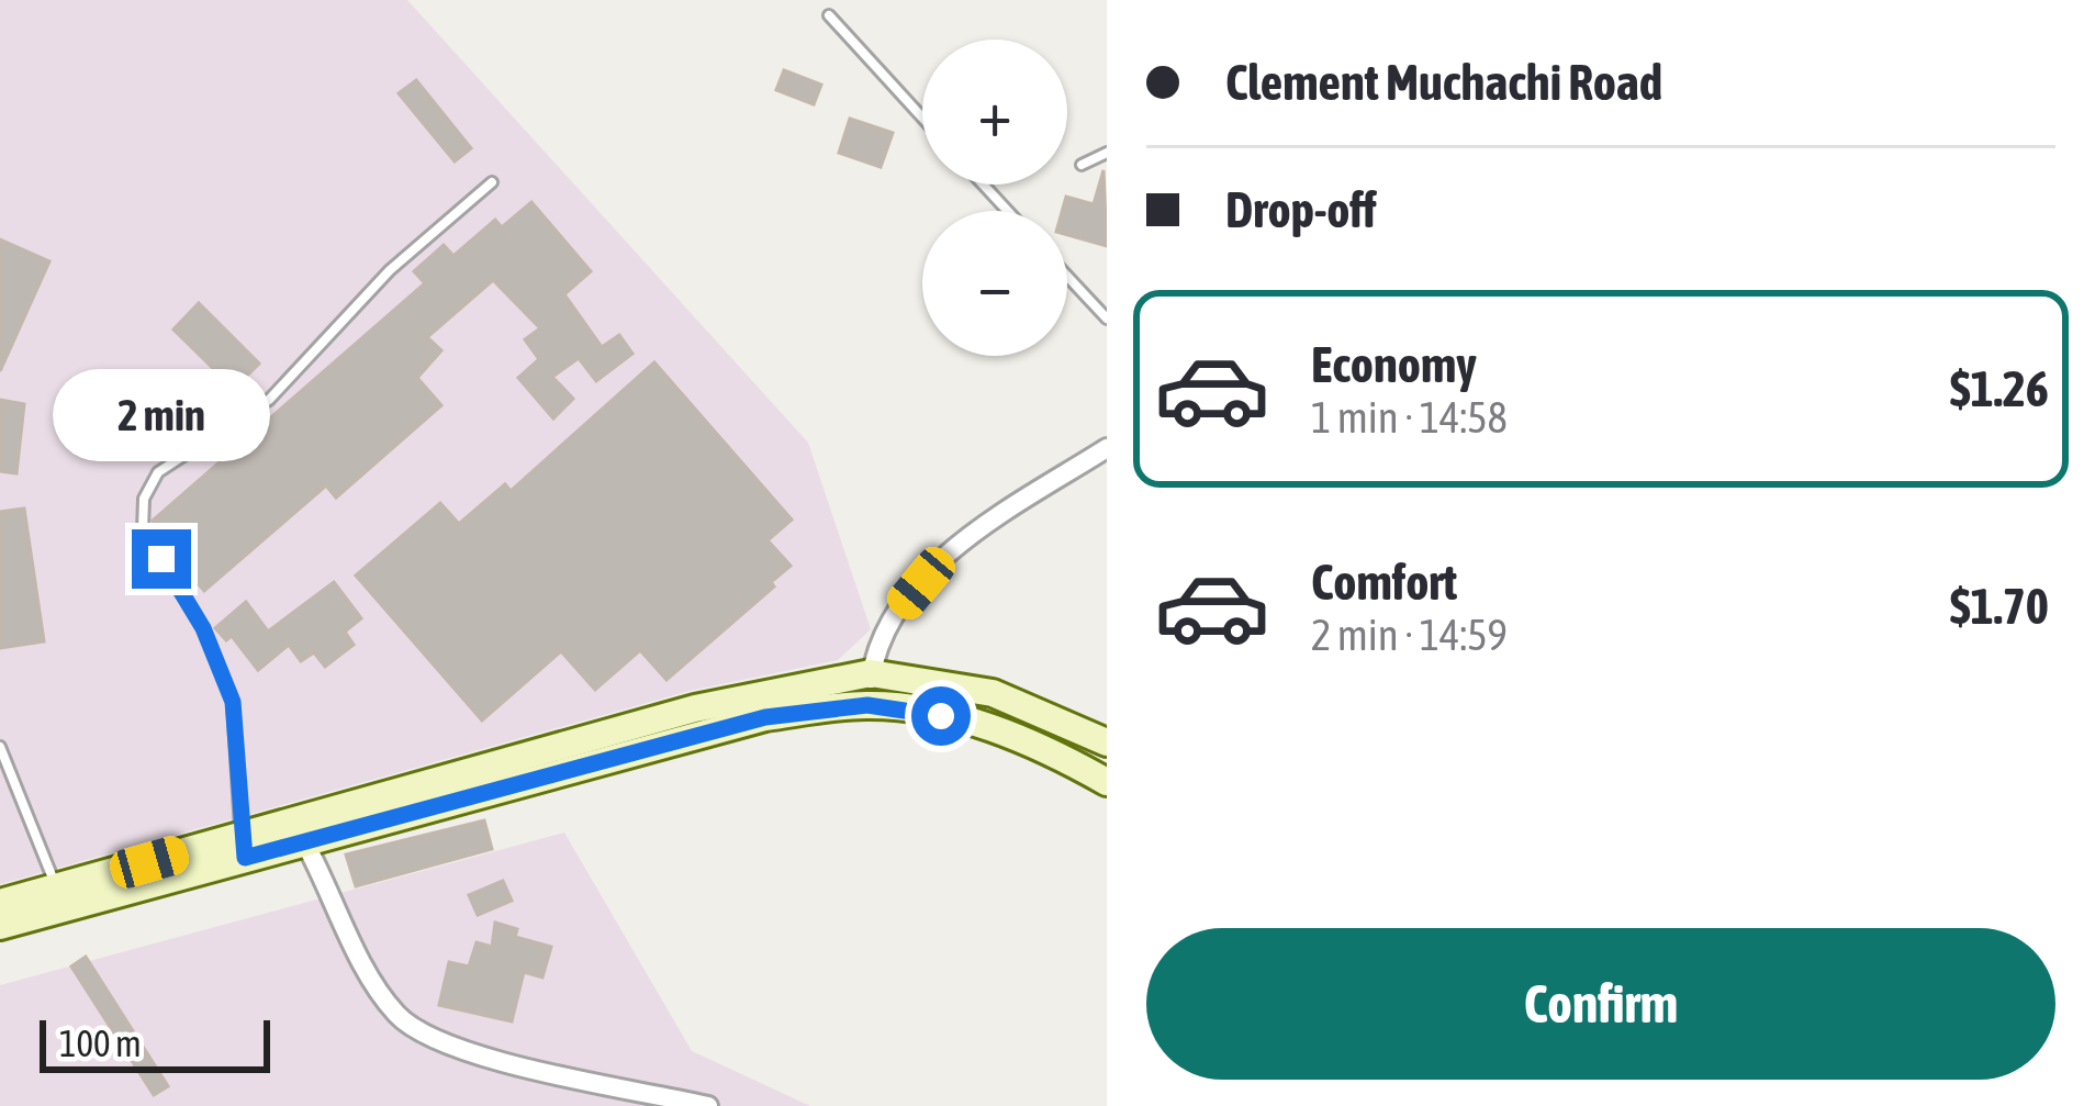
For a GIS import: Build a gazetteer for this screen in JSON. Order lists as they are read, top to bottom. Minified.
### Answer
{"scale_bar":"100 m","page":{"banner":["Clement Muchachi Road","Drop-off"],"map_buttons":["+","−"],"list":[{"name":"Economy","note":"1 min · 14:58","value":"$1.26"},{"name":"Comfort","note":"2 min · 14:59","value":"$1.70"}],"bubble":"2 min","buttons":"Confirm","scale":"100 m"}}
